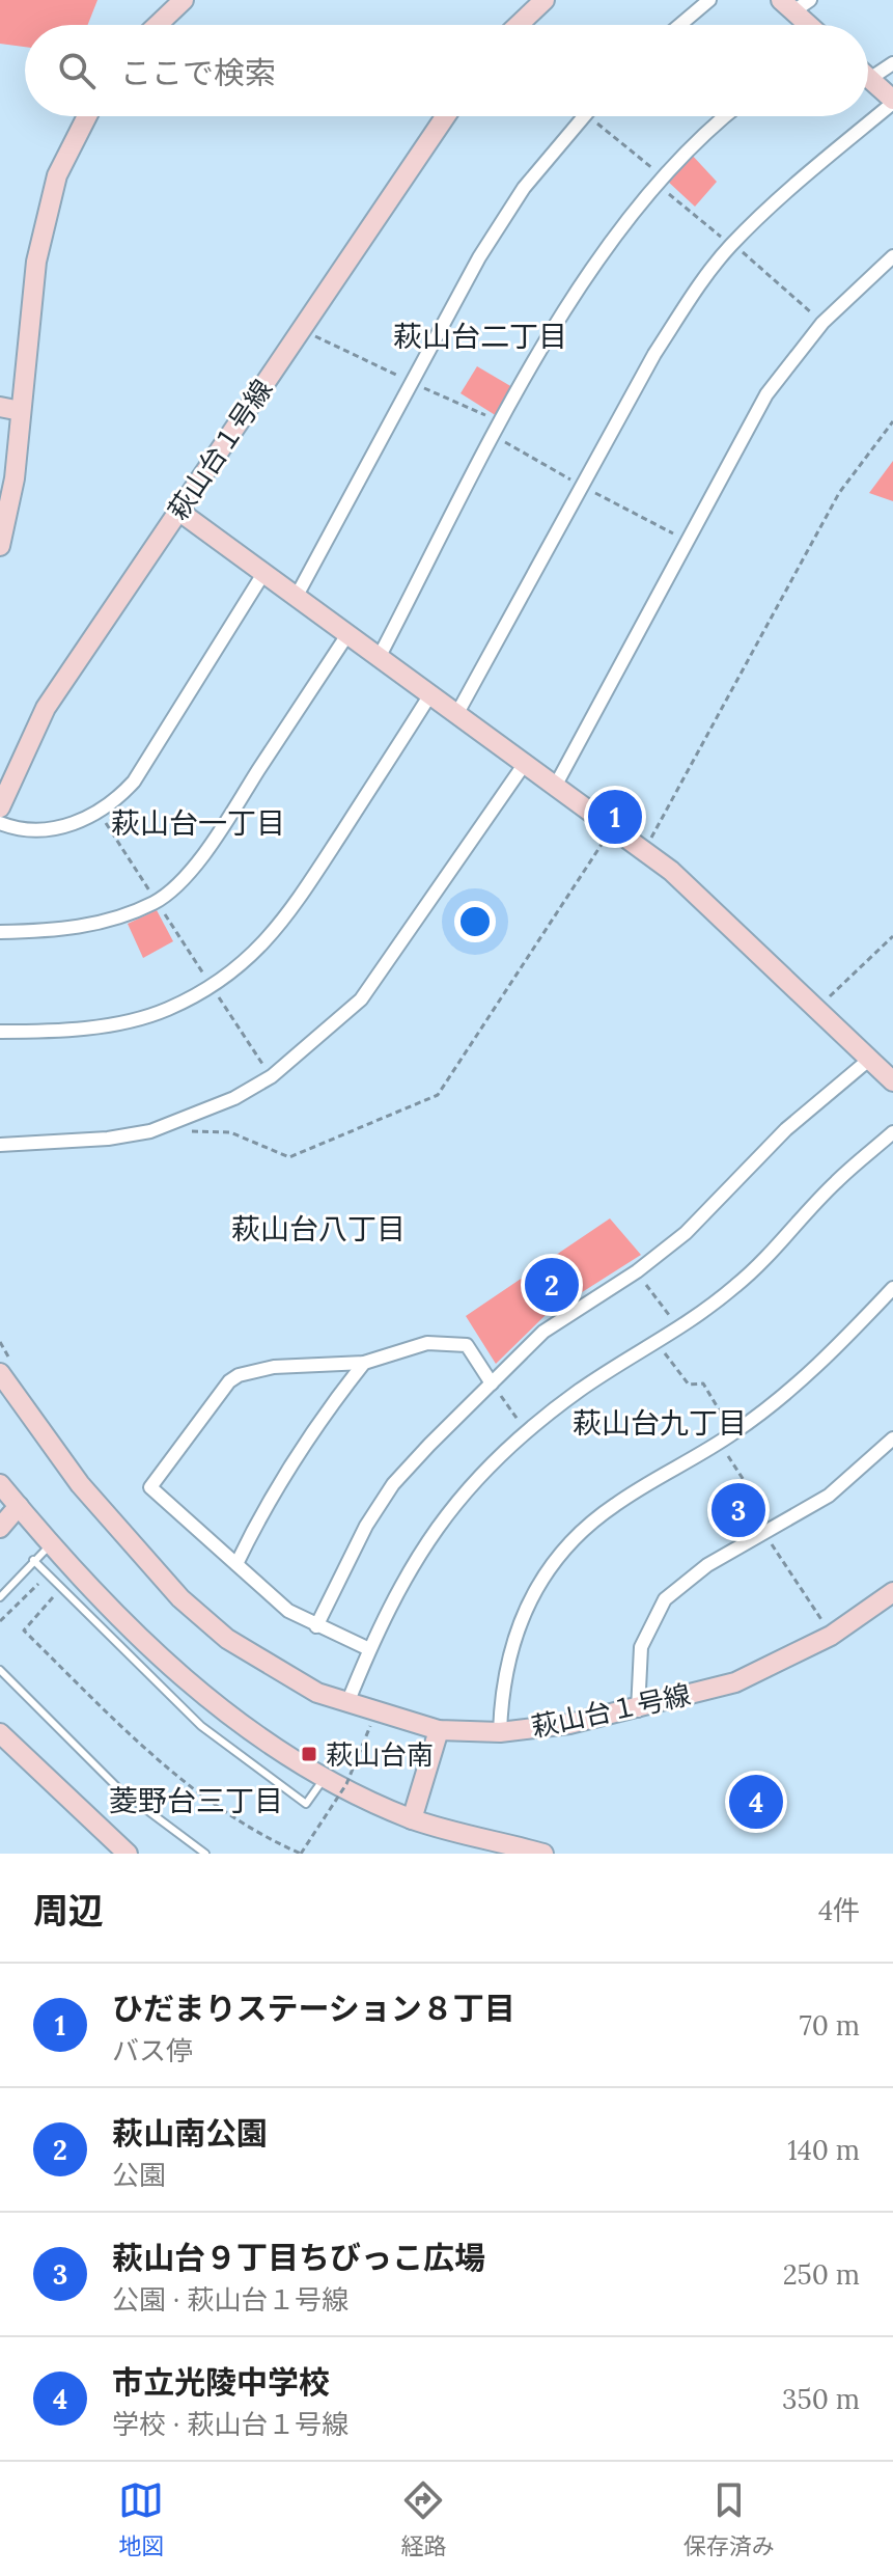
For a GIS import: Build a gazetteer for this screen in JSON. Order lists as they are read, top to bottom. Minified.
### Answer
{"streets":{"street":["萩山台１号線"]},"districts":["萩山台二丁目","萩山台一丁目","萩山台八丁目","萩山台九丁目","菱野台三丁目"],"places":{"transit":["萩山台南"]},"page":{"search":"ここで検索","pins":["1","2","3","4"],"heading":["周辺","4件"],"list":[{"mark":"1","name":"ひだまりステーション８丁目","note":"バス停","value":"70 m"},{"mark":"2","name":"萩山南公園","note":"公園","value":"140 m"},{"mark":"3","name":"萩山台９丁目ちびっこ広場","note":"公園 · 萩山台１号線","value":"250 m"},{"mark":"4","name":"市立光陵中学校","note":"学校 · 萩山台１号線","value":"350 m"}],"nav":["地図","経路","保存済み"]}}
